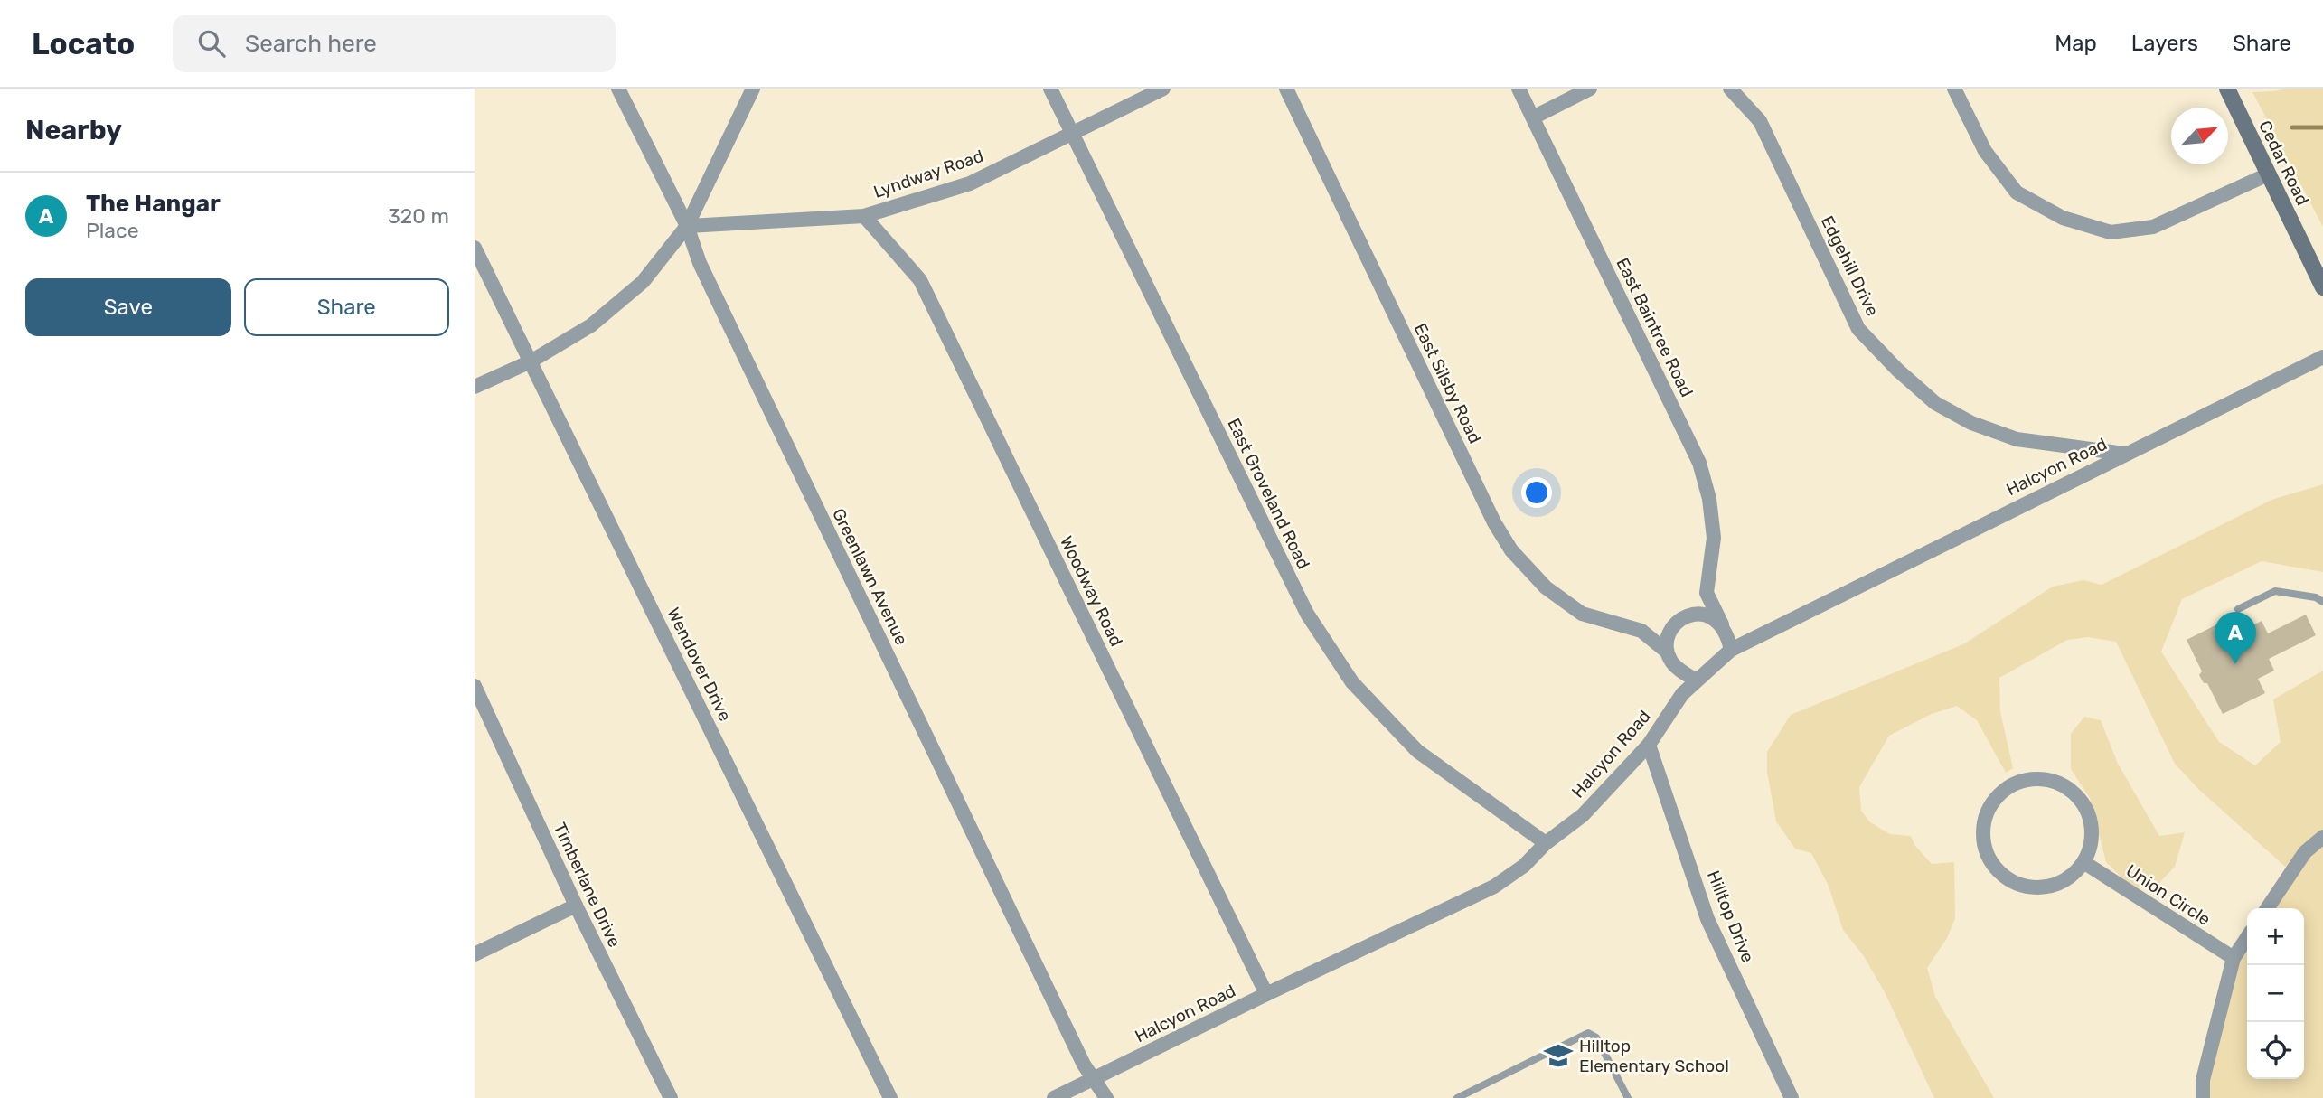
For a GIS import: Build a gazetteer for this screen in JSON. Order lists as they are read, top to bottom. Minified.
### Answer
{"streets":{"main road":["Cedar Road"],"street":["Lyndway Road","Edgehill Drive","East Baintree Road","East Silsby Road","Halcyon Road","East Groveland Road","Greenlawn Avenue","Woodway Road","Wendover Drive","Timberlane Drive","Union Circle","Hilltop Drive"]},"crossings":[["Lyndway Road","East Groveland Road"],["Lyndway Road","Greenlawn Avenue"],["Lyndway Road","Woodway Road"],["Edgehill Drive","Halcyon Road"],["East Silsby Road","Halcyon Road"],["Halcyon Road","East Groveland Road"],["Halcyon Road","Greenlawn Avenue"],["Halcyon Road","Woodway Road"],["Halcyon Road","Hilltop Drive"]],"places":{"school or university":["Hilltop Elementary School"]},"north":"top right","page":{"header":"Locato","search":"Search here","nav":["Map","Layers","Share"],"heading":"Nearby","list":[{"mark":"A","name":"The Hangar","note":"Place","value":"320 m"}],"buttons":["Save","Share"],"pins":"A","map_buttons":["+","−"]}}
